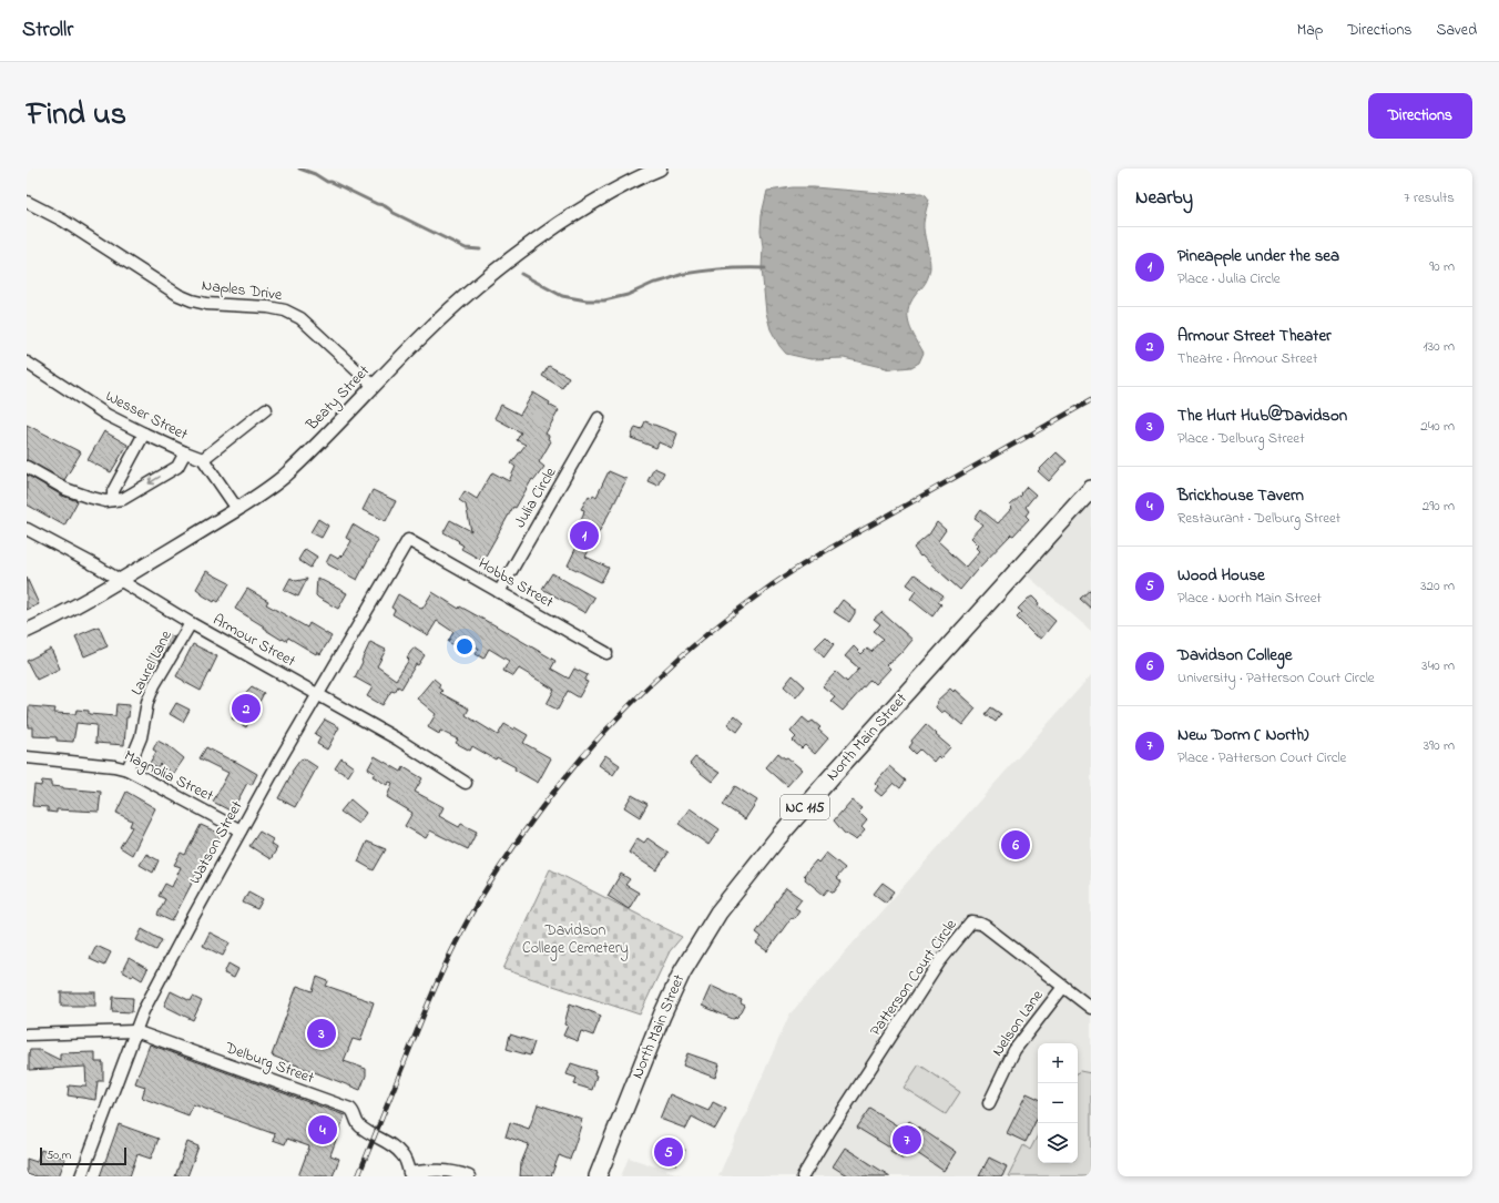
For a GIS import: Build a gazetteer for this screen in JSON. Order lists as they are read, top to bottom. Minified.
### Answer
{"streets":{"main road":["North Main Street","NC 115"],"street":["Naples Drive","Beaty Street","Wesser Street","Julia Circle","Hobbs Street","Armour Street","Laurel Lane","Magnolia Street","Watson Street","Patterson Court Circle","Nelson Lane","Delburg Street"]},"crossings":[["Naples Drive","Beaty Street"],["Beaty Street","Armour Street"],["Julia Circle","Hobbs Street"],["Hobbs Street","Watson Street"],["Armour Street","Laurel Lane"],["Armour Street","Watson Street"],["Laurel Lane","Magnolia Street"],["Magnolia Street","Watson Street"],["Watson Street","Delburg Street"],["Patterson Court Circle","Nelson Lane"]],"parks":["Davidson College Cemetery"],"scale_bar":"50 m","page":{"header":"Strollr","nav":["Map","Directions","Saved"],"title":"Find us","buttons":"Directions","heading":["Nearby","7 results"],"list":[{"mark":"1","name":"Pineapple under the sea","note":"Place · Julia Circle","value":"90 m"},{"mark":"2","name":"Armour Street Theater","note":"Theatre · Armour Street","value":"130 m"},{"mark":"3","name":"The Hurt Hub@Davidson","note":"Place · Delburg Street","value":"240 m"},{"mark":"4","name":"Brickhouse Tavern","note":"Restaurant · Delburg Street","value":"290 m"},{"mark":"5","name":"Wood House","note":"Place · North Main Street","value":"320 m"},{"mark":"6","name":"Davidson College","note":"University · Patterson Court Circle","value":"340 m"},{"mark":"7","name":"New Dorm ( North)","note":"Place · Patterson Court Circle","value":"390 m"}],"pins":["1","2","6","3","4","7","5"],"map_buttons":["+","−"],"scale":"50 m"}}
